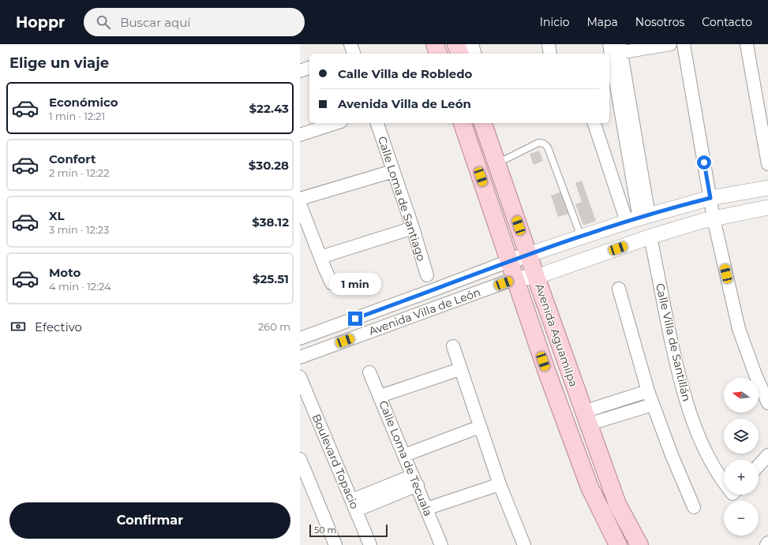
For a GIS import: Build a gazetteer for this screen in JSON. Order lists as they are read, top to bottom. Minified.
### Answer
{"streets":{"main road":["Avenida Aguamilpa"],"street":["Calle Loma de Santiago","Avenida Villa de León","Calle Villa de Santillán","Calle Loma de Tecuala","Boulevard Topacio"]},"crossings":[["Avenida Villa de León","Avenida Aguamilpa"],["Avenida Villa de León","Calle Villa de Santillán"]],"scale_bar":"50 m","north":"left","page":{"header":"Hoppr","search":"Buscar aquí","nav":["Inicio","Mapa","Nosotros","Contacto"],"heading":"Elige un viaje","banner":["Calle Villa de Robledo","Avenida Villa de León"],"list":[{"name":"Económico","note":"1 min · 12:21","value":"$22.43"},{"name":"Confort","note":"2 min · 12:22","value":"$30.28"},{"name":"XL","note":"3 min · 12:23","value":"$38.12"},{"name":"Moto","note":"4 min · 12:24","value":"$25.51"}],"bubble":"1 min","pay":["Efectivo","260 m"],"map_buttons":["+","−"],"buttons":"Confirmar","scale":"50 m"}}
